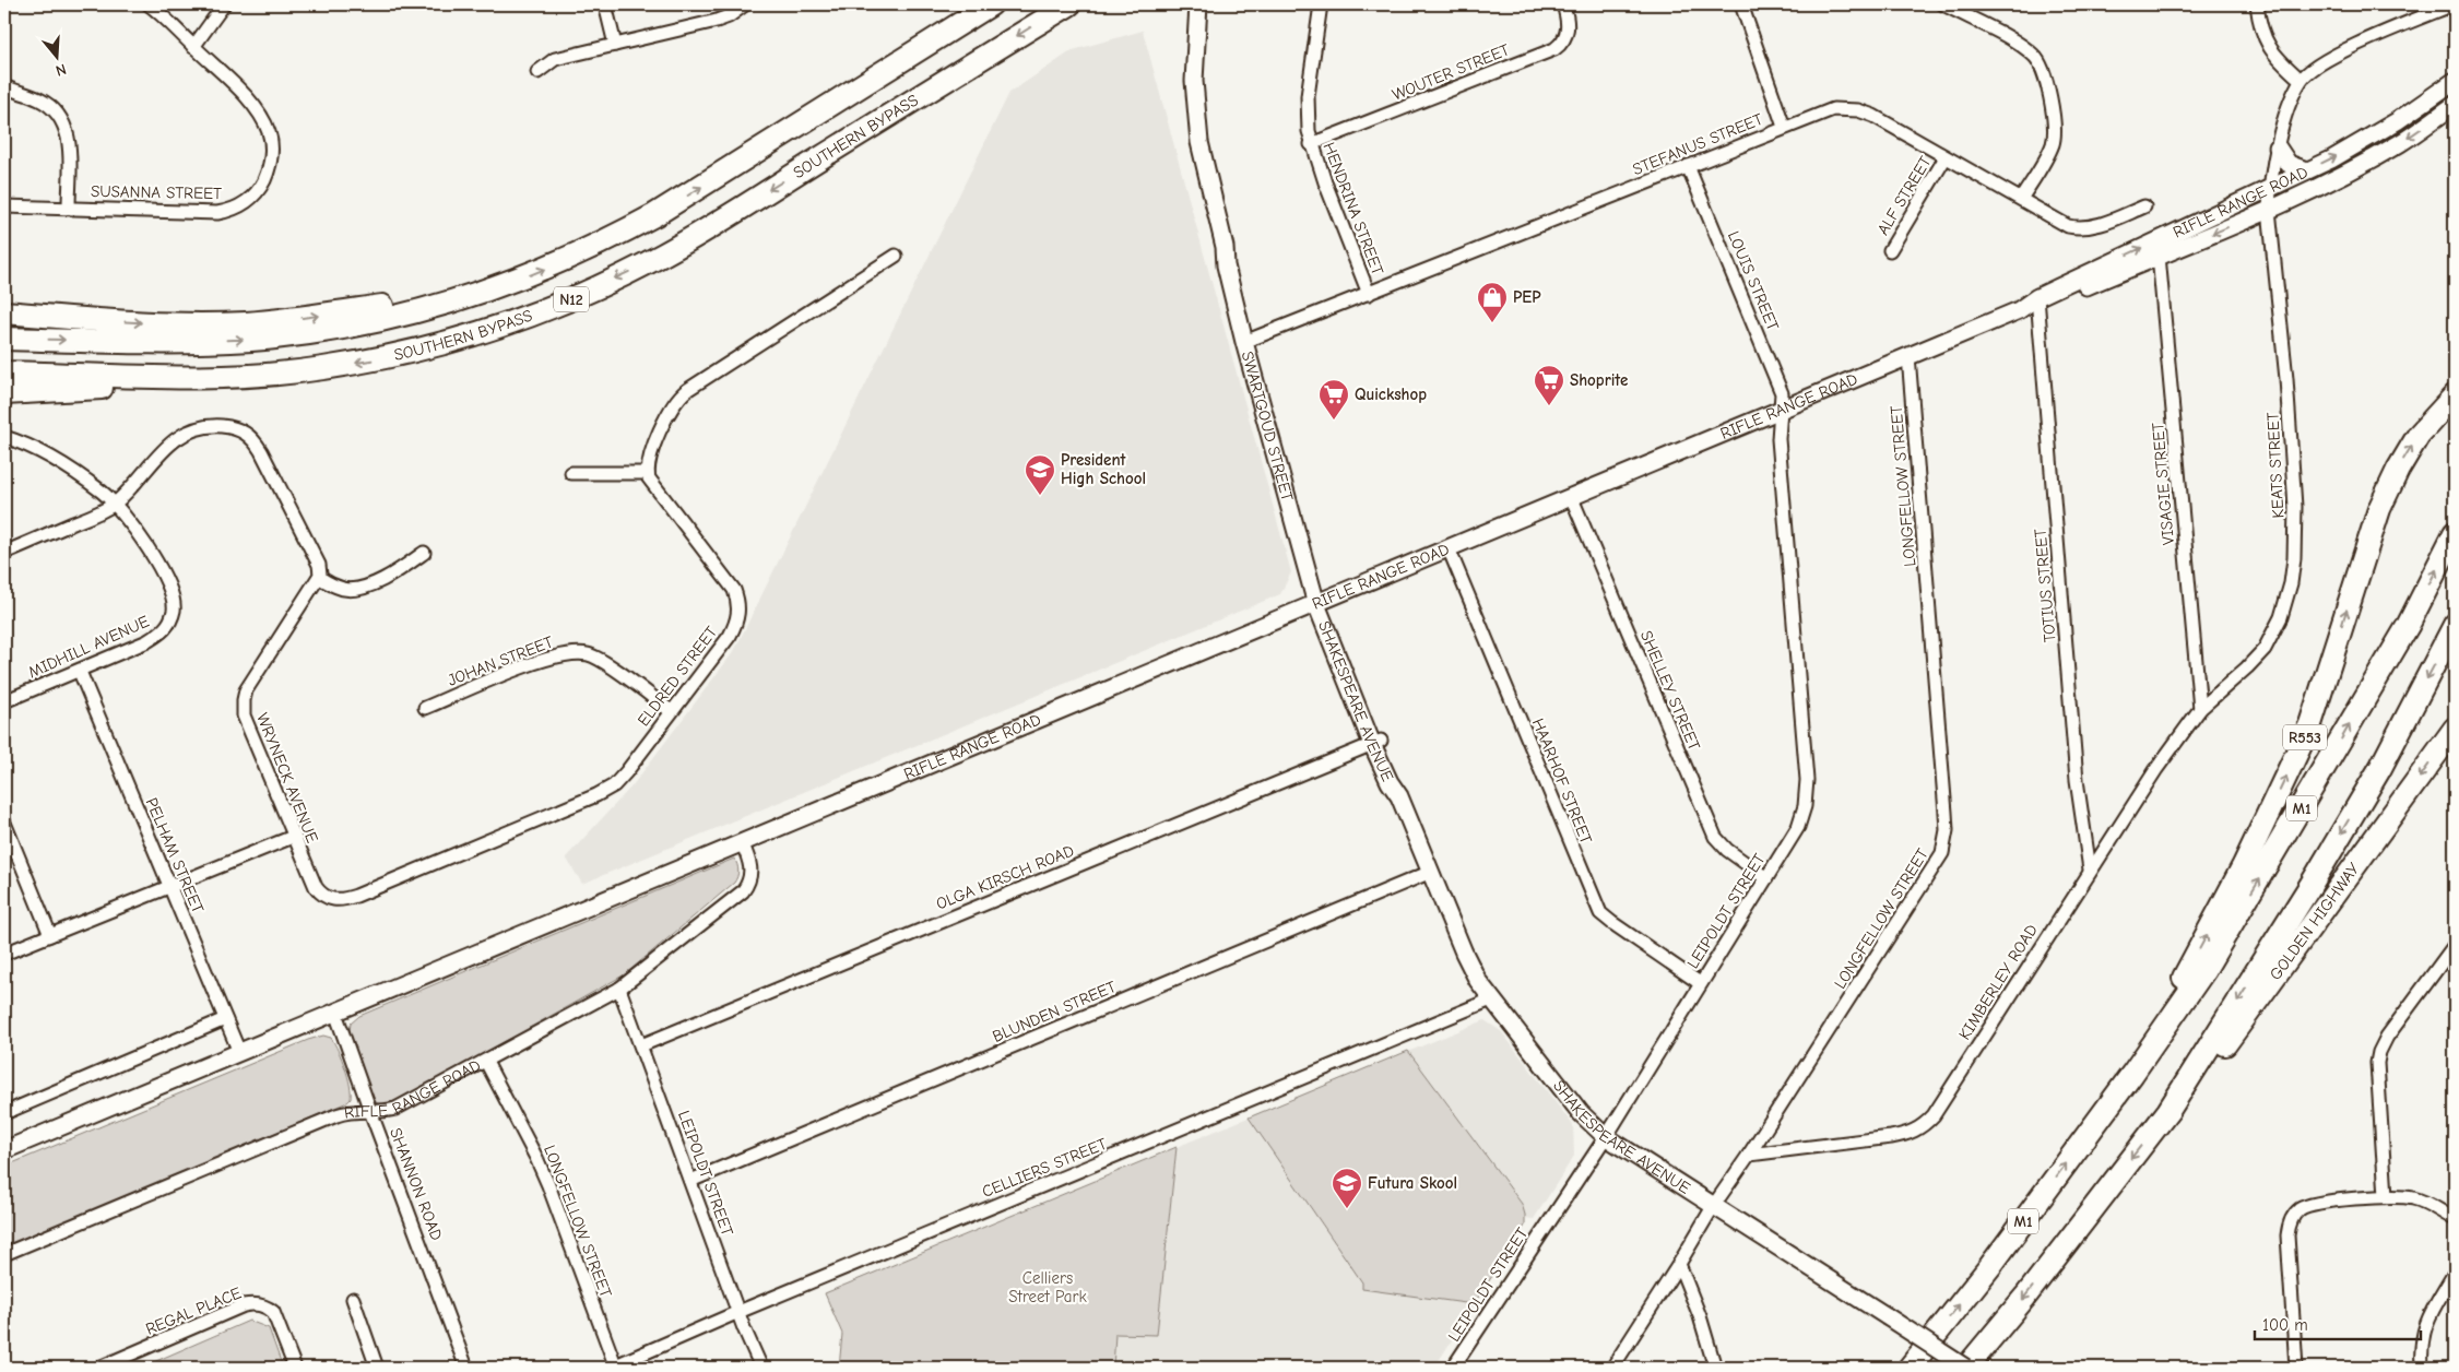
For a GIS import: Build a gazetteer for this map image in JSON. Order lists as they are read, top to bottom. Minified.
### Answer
{"streets":{"highway":["SOUTHERN BYPASS","N12","R553","M1","GOLDEN HIGHWAY"],"main road":["RIFLE RANGE ROAD","SWARTGOUD STREET","SHAKESPEARE AVENUE"],"street":["WOUTER STREET","STEFANUS STREET","SUSANNA STREET","ALF STREET","HENDRINA STREET","LOUIS STREET","KEATS STREET","VISAGIE STREET","LONGFELLOW STREET","TOTIUS STREET","MIDHILL AVENUE","JOHAN STREET","ELDRED STREET","SHELLEY STREET","WRYNECK AVENUE","HAARHOF STREET","PELHAM STREET","OLGA KIRSCH ROAD","LEIPOLDT STREET","KIMBERLEY ROAD","BLUNDEN STREET","CELLIERS STREET","SHANNON ROAD","REGAL PLACE"]},"crossings":[["WOUTER STREET","HENDRINA STREET"],["STEFANUS STREET","ALF STREET"],["STEFANUS STREET","HENDRINA STREET"],["STEFANUS STREET","LOUIS STREET"],["STEFANUS STREET","SWARTGOUD STREET"],["RIFLE RANGE ROAD","LOUIS STREET"],["RIFLE RANGE ROAD","SWARTGOUD STREET"],["RIFLE RANGE ROAD","KEATS STREET"],["RIFLE RANGE ROAD","VISAGIE STREET"],["RIFLE RANGE ROAD","LONGFELLOW STREET"],["RIFLE RANGE ROAD","TOTIUS STREET"],["RIFLE RANGE ROAD","SHELLEY STREET"],["RIFLE RANGE ROAD","SHAKESPEARE AVENUE"],["RIFLE RANGE ROAD","HAARHOF STREET"],["RIFLE RANGE ROAD","PELHAM STREET"],["RIFLE RANGE ROAD","LEIPOLDT STREET"],["RIFLE RANGE ROAD","SHANNON ROAD"],["LOUIS STREET","LEIPOLDT STREET"],["SWARTGOUD STREET","SHAKESPEARE AVENUE"],["KEATS STREET","VISAGIE STREET"],["KEATS STREET","KIMBERLEY ROAD"],["VISAGIE STREET","KIMBERLEY ROAD"],["LONGFELLOW STREET","SHAKESPEARE AVENUE"],["LONGFELLOW STREET","KIMBERLEY ROAD"],["LONGFELLOW STREET","CELLIERS STREET"],["TOTIUS STREET","KIMBERLEY ROAD"],["MIDHILL AVENUE","PELHAM STREET"],["JOHAN STREET","ELDRED STREET"],["ELDRED STREET","WRYNECK AVENUE"],["SHELLEY STREET","LEIPOLDT STREET"],["SHAKESPEARE AVENUE","OLGA KIRSCH ROAD"],["SHAKESPEARE AVENUE","LEIPOLDT STREET"],["SHAKESPEARE AVENUE","BLUNDEN STREET"],["SHAKESPEARE AVENUE","CELLIERS STREET"],["R553","M1"],["HAARHOF STREET","LEIPOLDT STREET"],["OLGA KIRSCH ROAD","LEIPOLDT STREET"],["LEIPOLDT STREET","BLUNDEN STREET"],["LEIPOLDT STREET","CELLIERS STREET"]],"parks":["Celliers Street Park"],"places":{"shop":["PEP"],"supermarket":["Shoprite","Quickshop"],"school or university":["President High School","Futura Skool"]},"scale_bar":"100 m","north":"bottom"}
